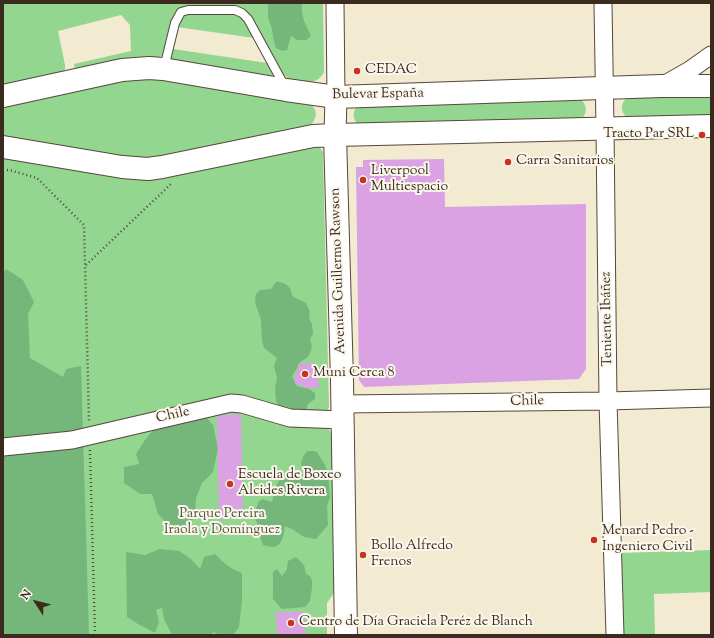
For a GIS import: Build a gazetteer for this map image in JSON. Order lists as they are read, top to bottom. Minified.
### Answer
{"streets":{"main road":["Bulevar España","Avenida Guillermo Rawson"],"street":["Teniente Ibáñez","Chile"]},"crossings":[["Bulevar España","Avenida Guillermo Rawson"],["Bulevar España","Teniente Ibáñez"],["Avenida Guillermo Rawson","Chile"],["Teniente Ibáñez","Chile"]],"parks":["Parque Pereira Iraola y Domínguez"],"places":["CEDAC","Tracto Par SRL","Carra Sanitarios","Liverpool Multiespacio","Muni Cerca 8","Escuela de Boxeo Alcides Rivera","Menard Pedro - Ingeniero Civil","Bollo Alfredo Frenos","Centro de Día Graciela Peréz de Blanch"],"north":"top left"}
